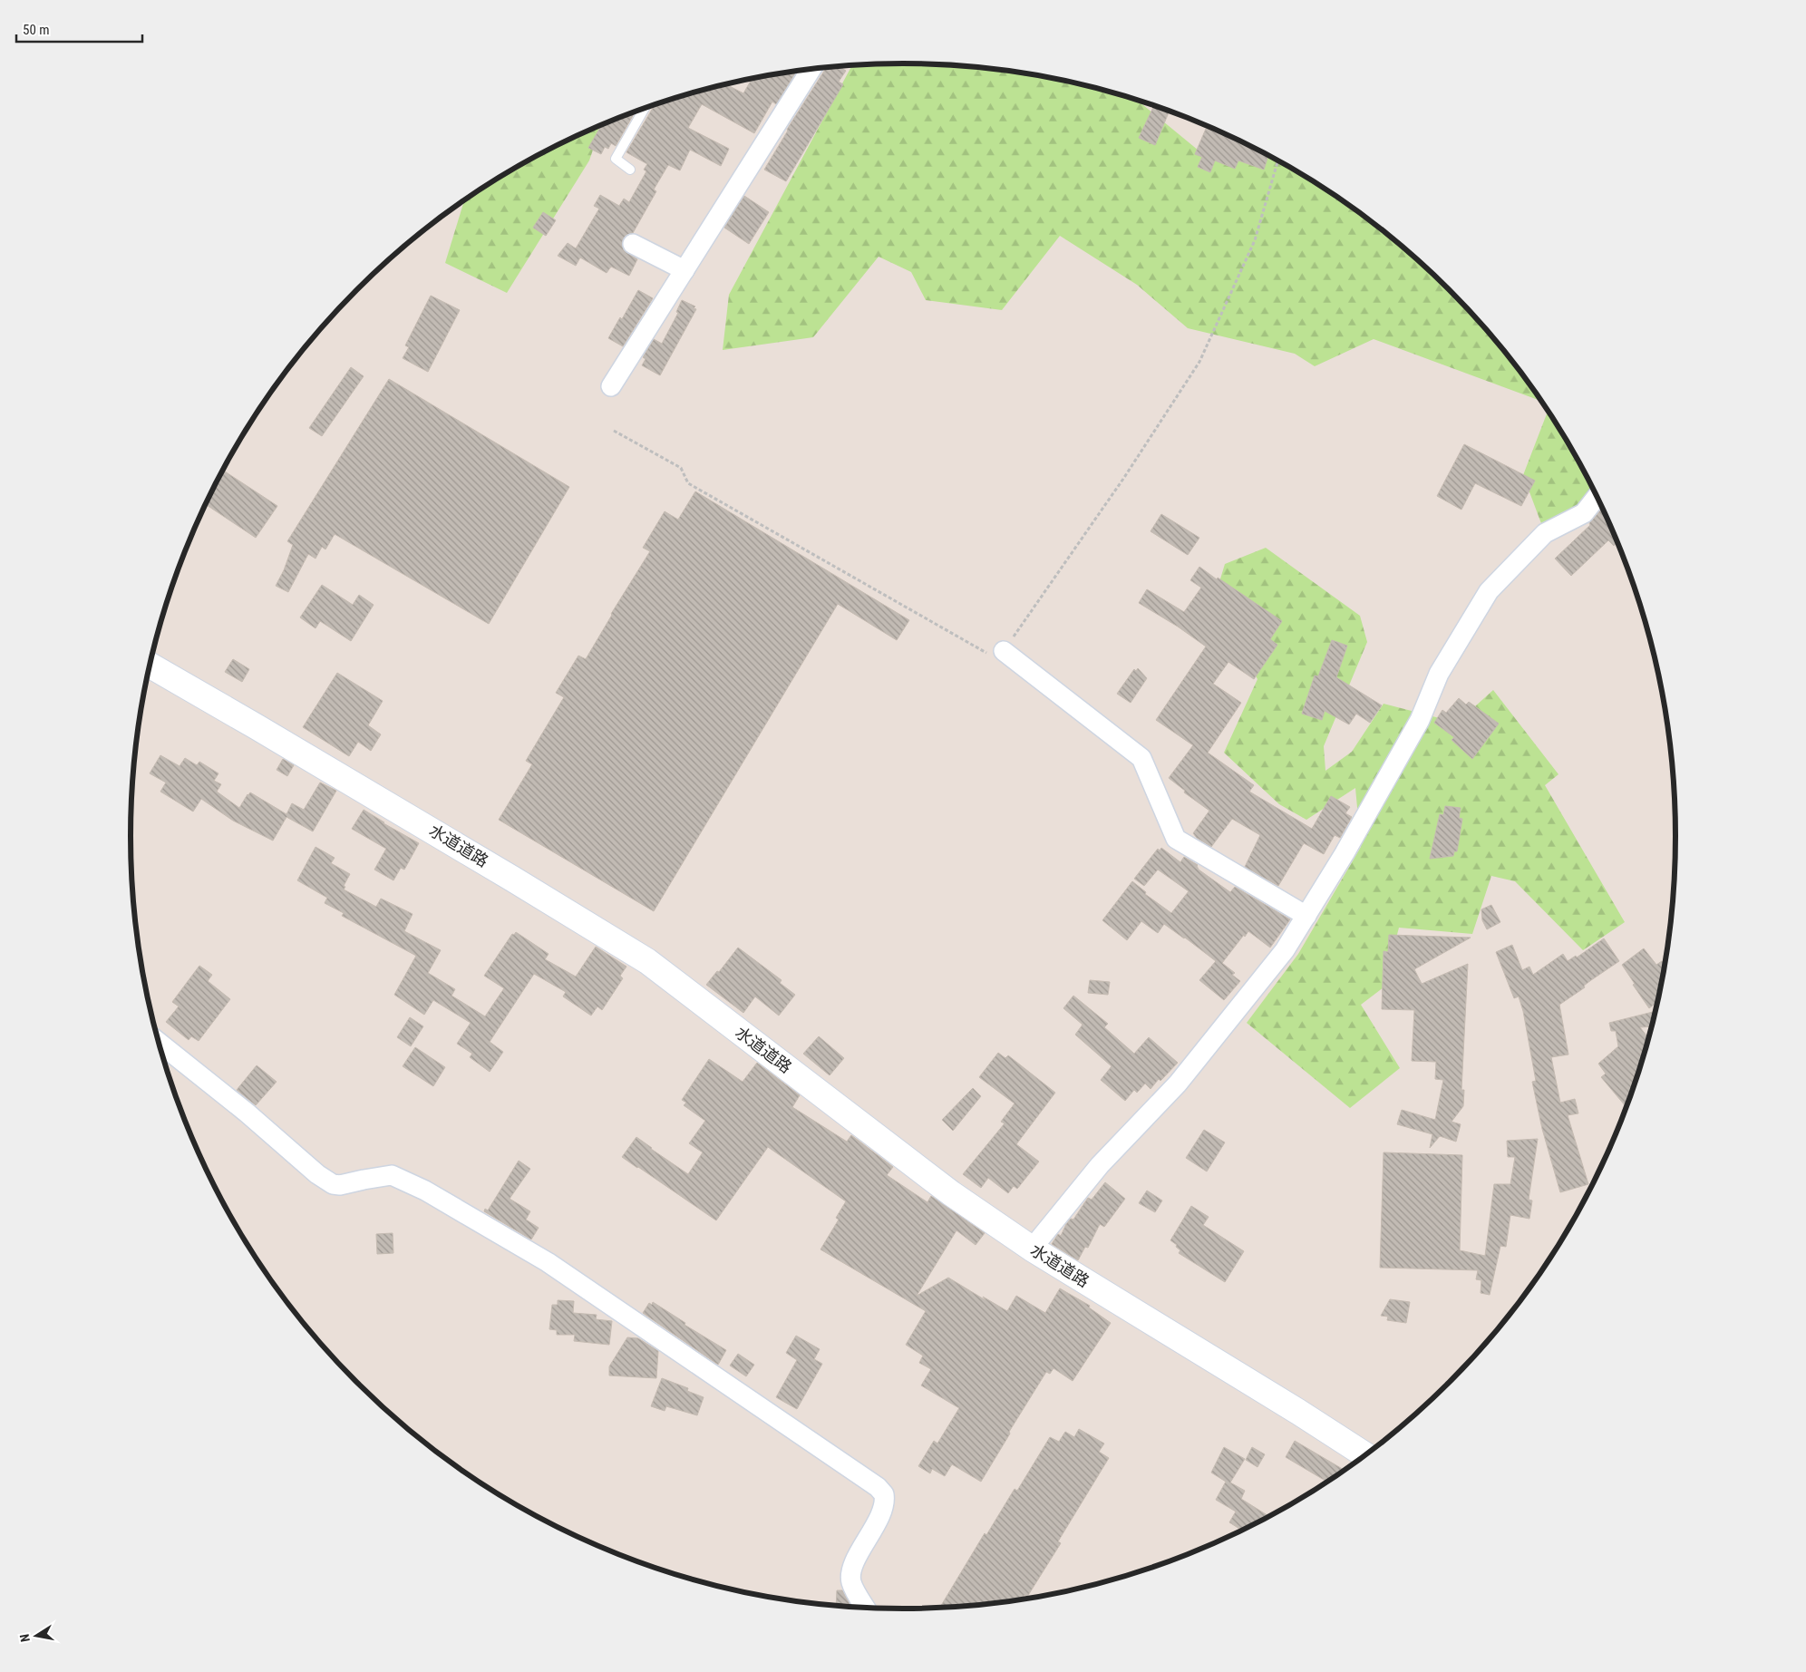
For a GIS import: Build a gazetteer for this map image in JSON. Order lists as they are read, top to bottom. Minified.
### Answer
{"streets":{"street":["水道道路"]},"scale_bar":"50 m","north":"left"}
